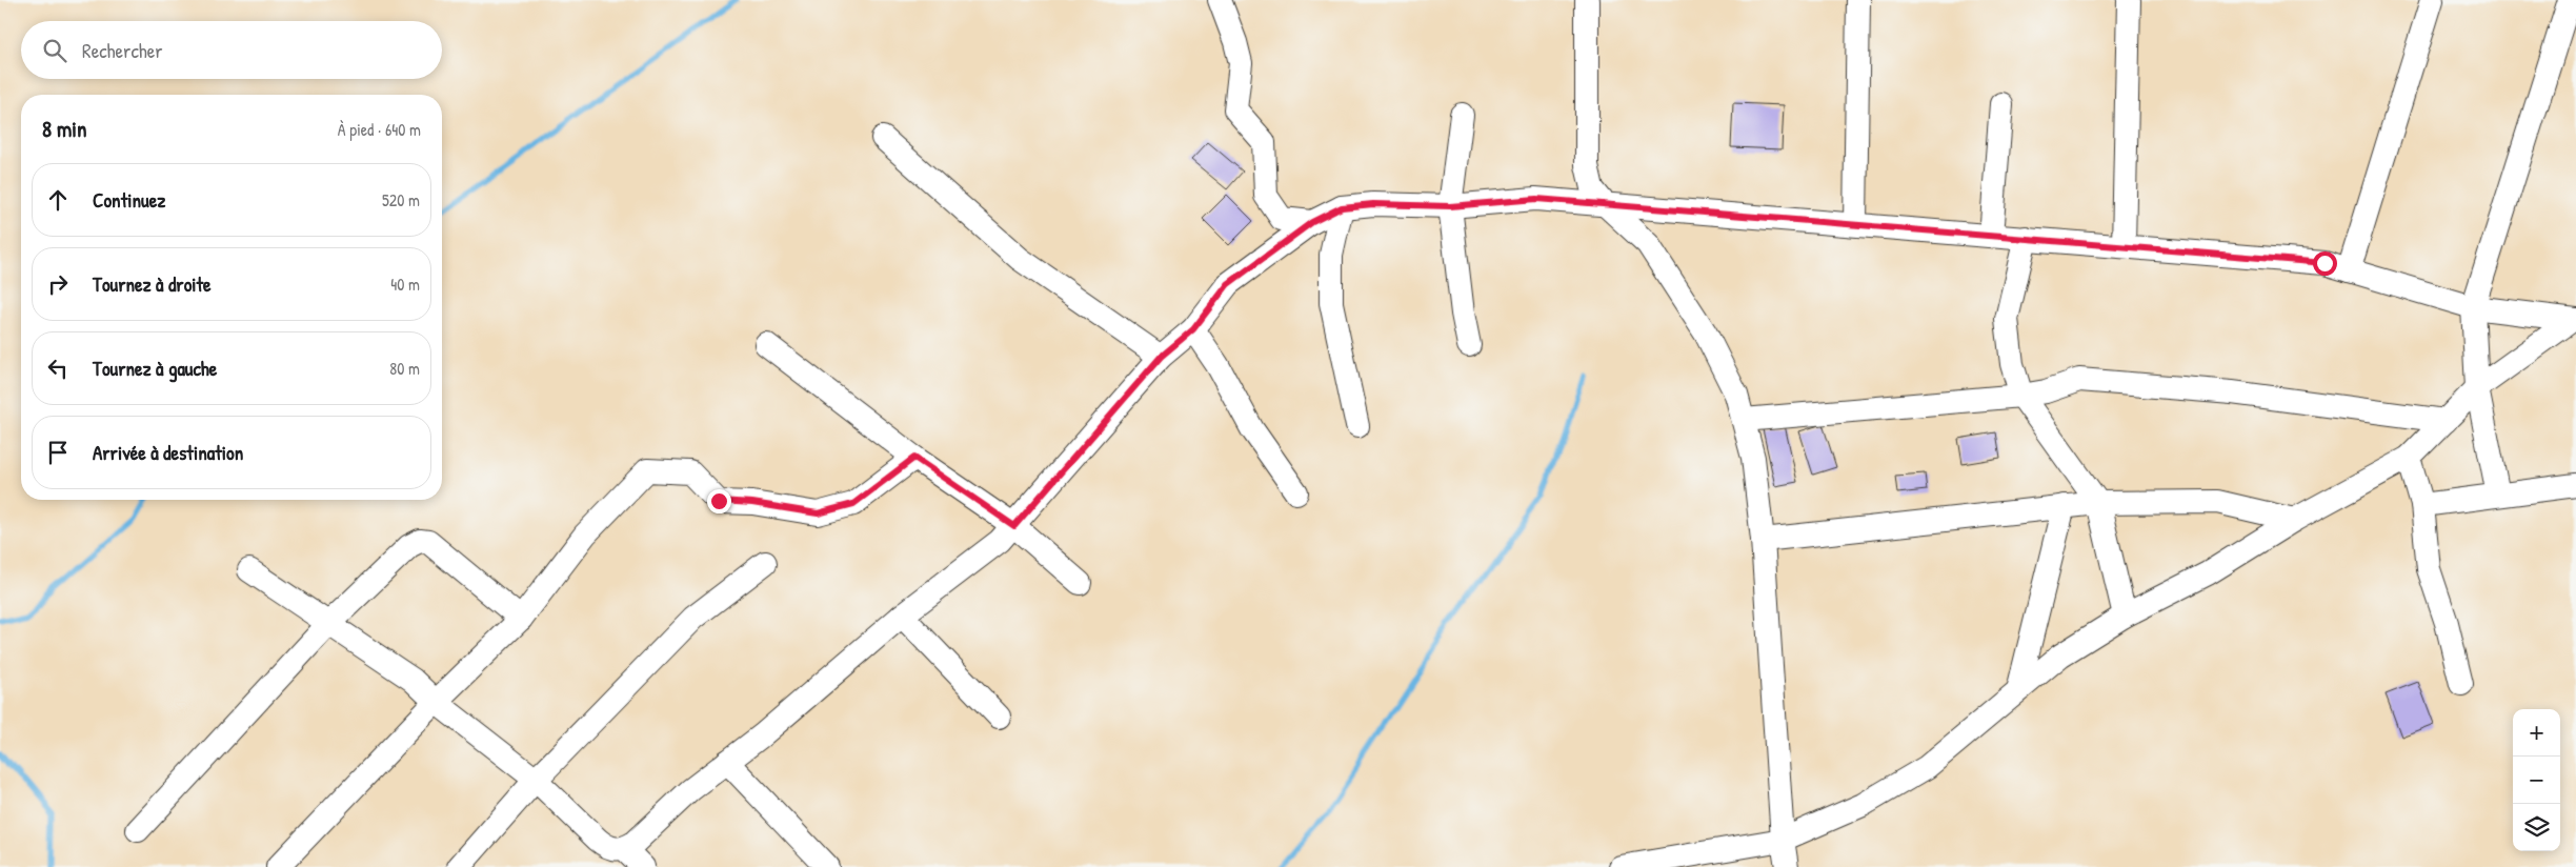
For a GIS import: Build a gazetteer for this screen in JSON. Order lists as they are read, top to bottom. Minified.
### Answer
{"page":{"search":"Rechercher","heading":["8 min","À pied · 640 m"],"list":[["Continuez","520 m"],["Tournez à droite","40 m"],["Tournez à gauche","80 m"],"Arrivée à destination"],"map_buttons":["+","−"]}}
